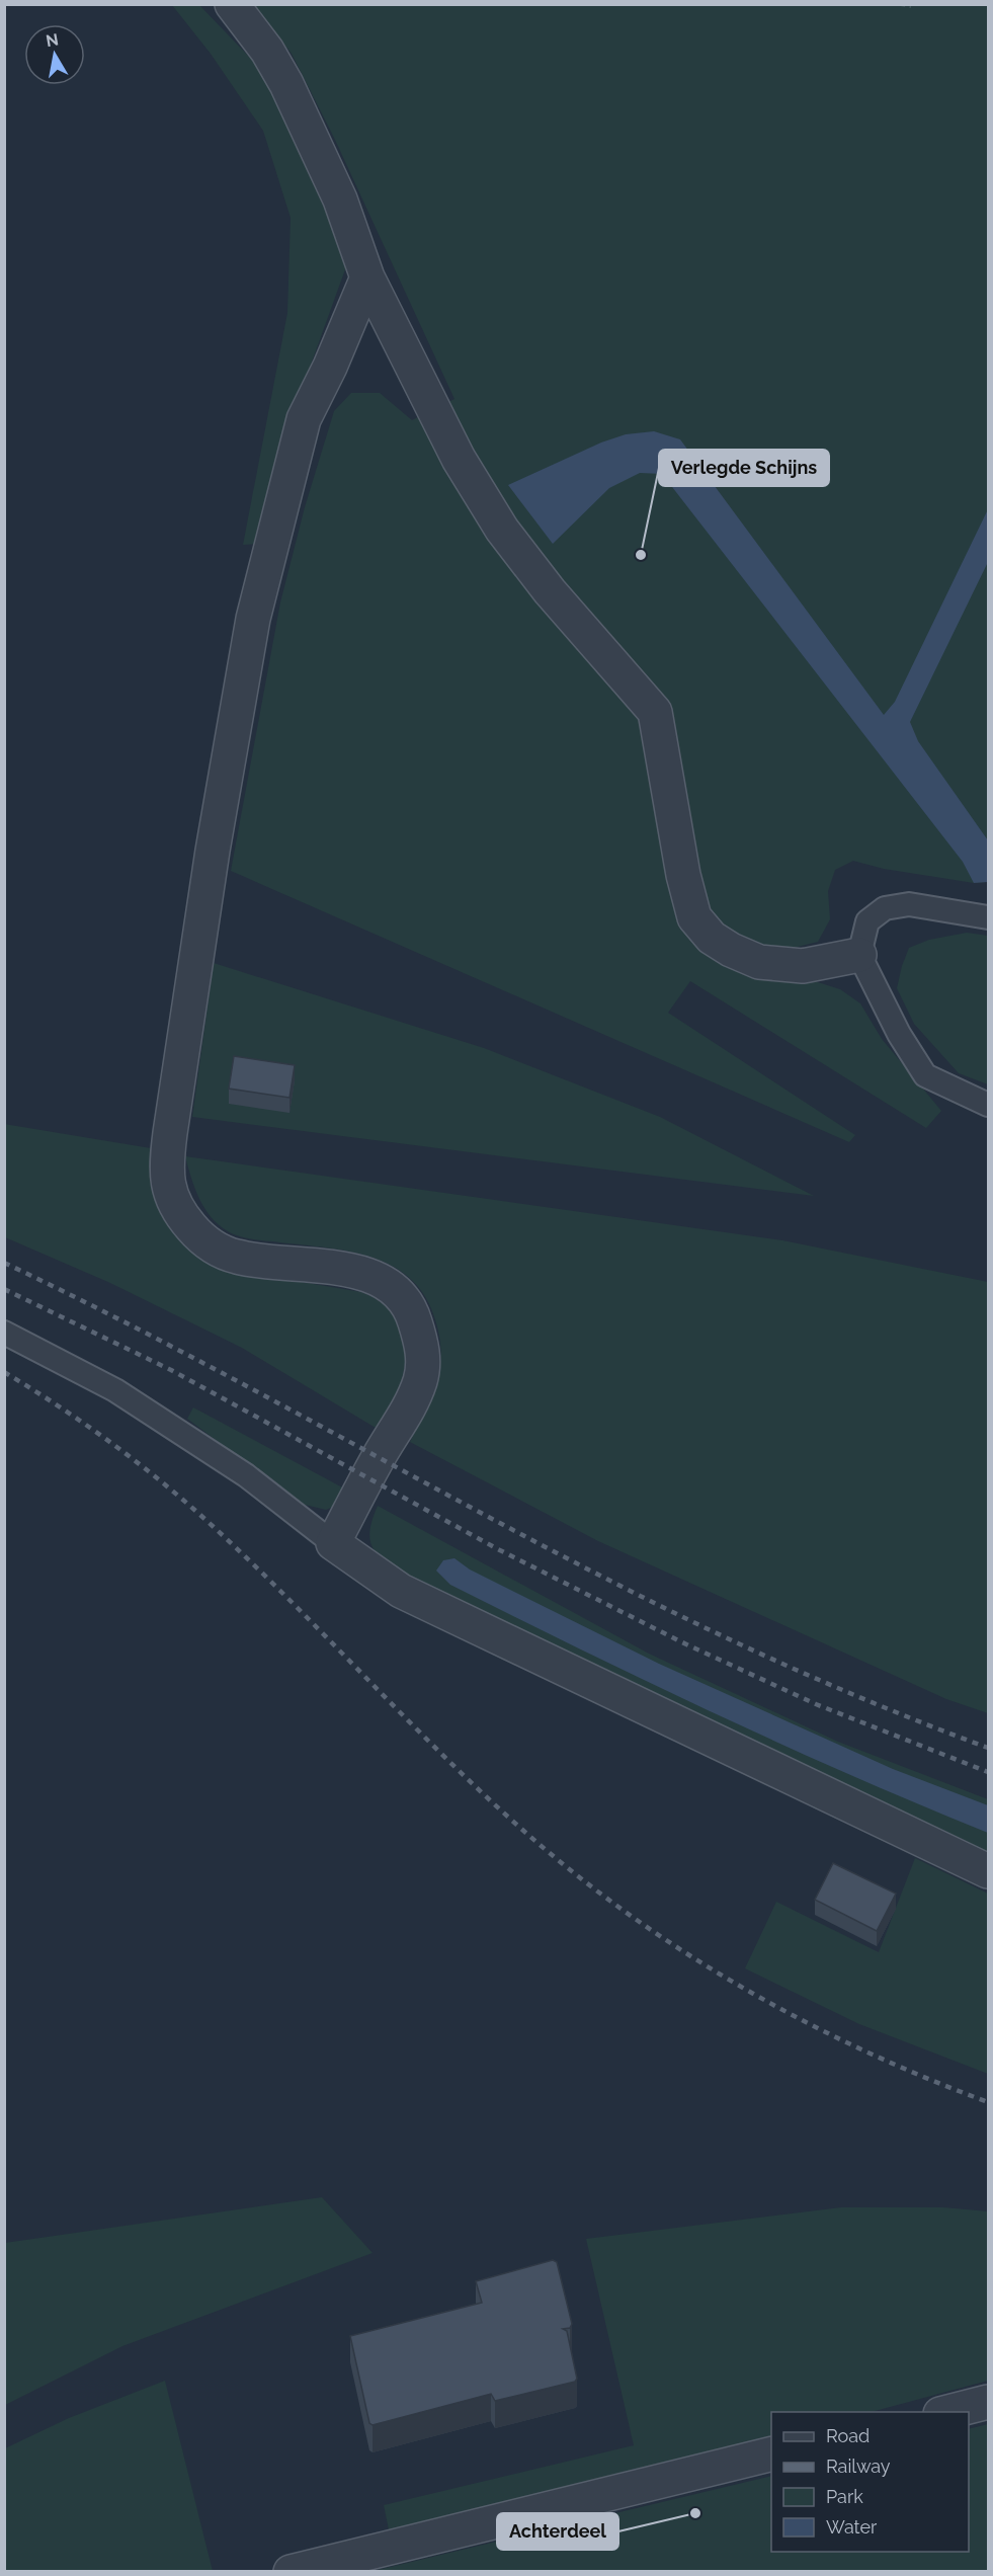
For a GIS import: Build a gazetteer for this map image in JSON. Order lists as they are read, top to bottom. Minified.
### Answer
{"places":["Verlegde Schijns","Achterdeel"],"legend":["Road","Railway","Park","Water"],"north":"top"}
